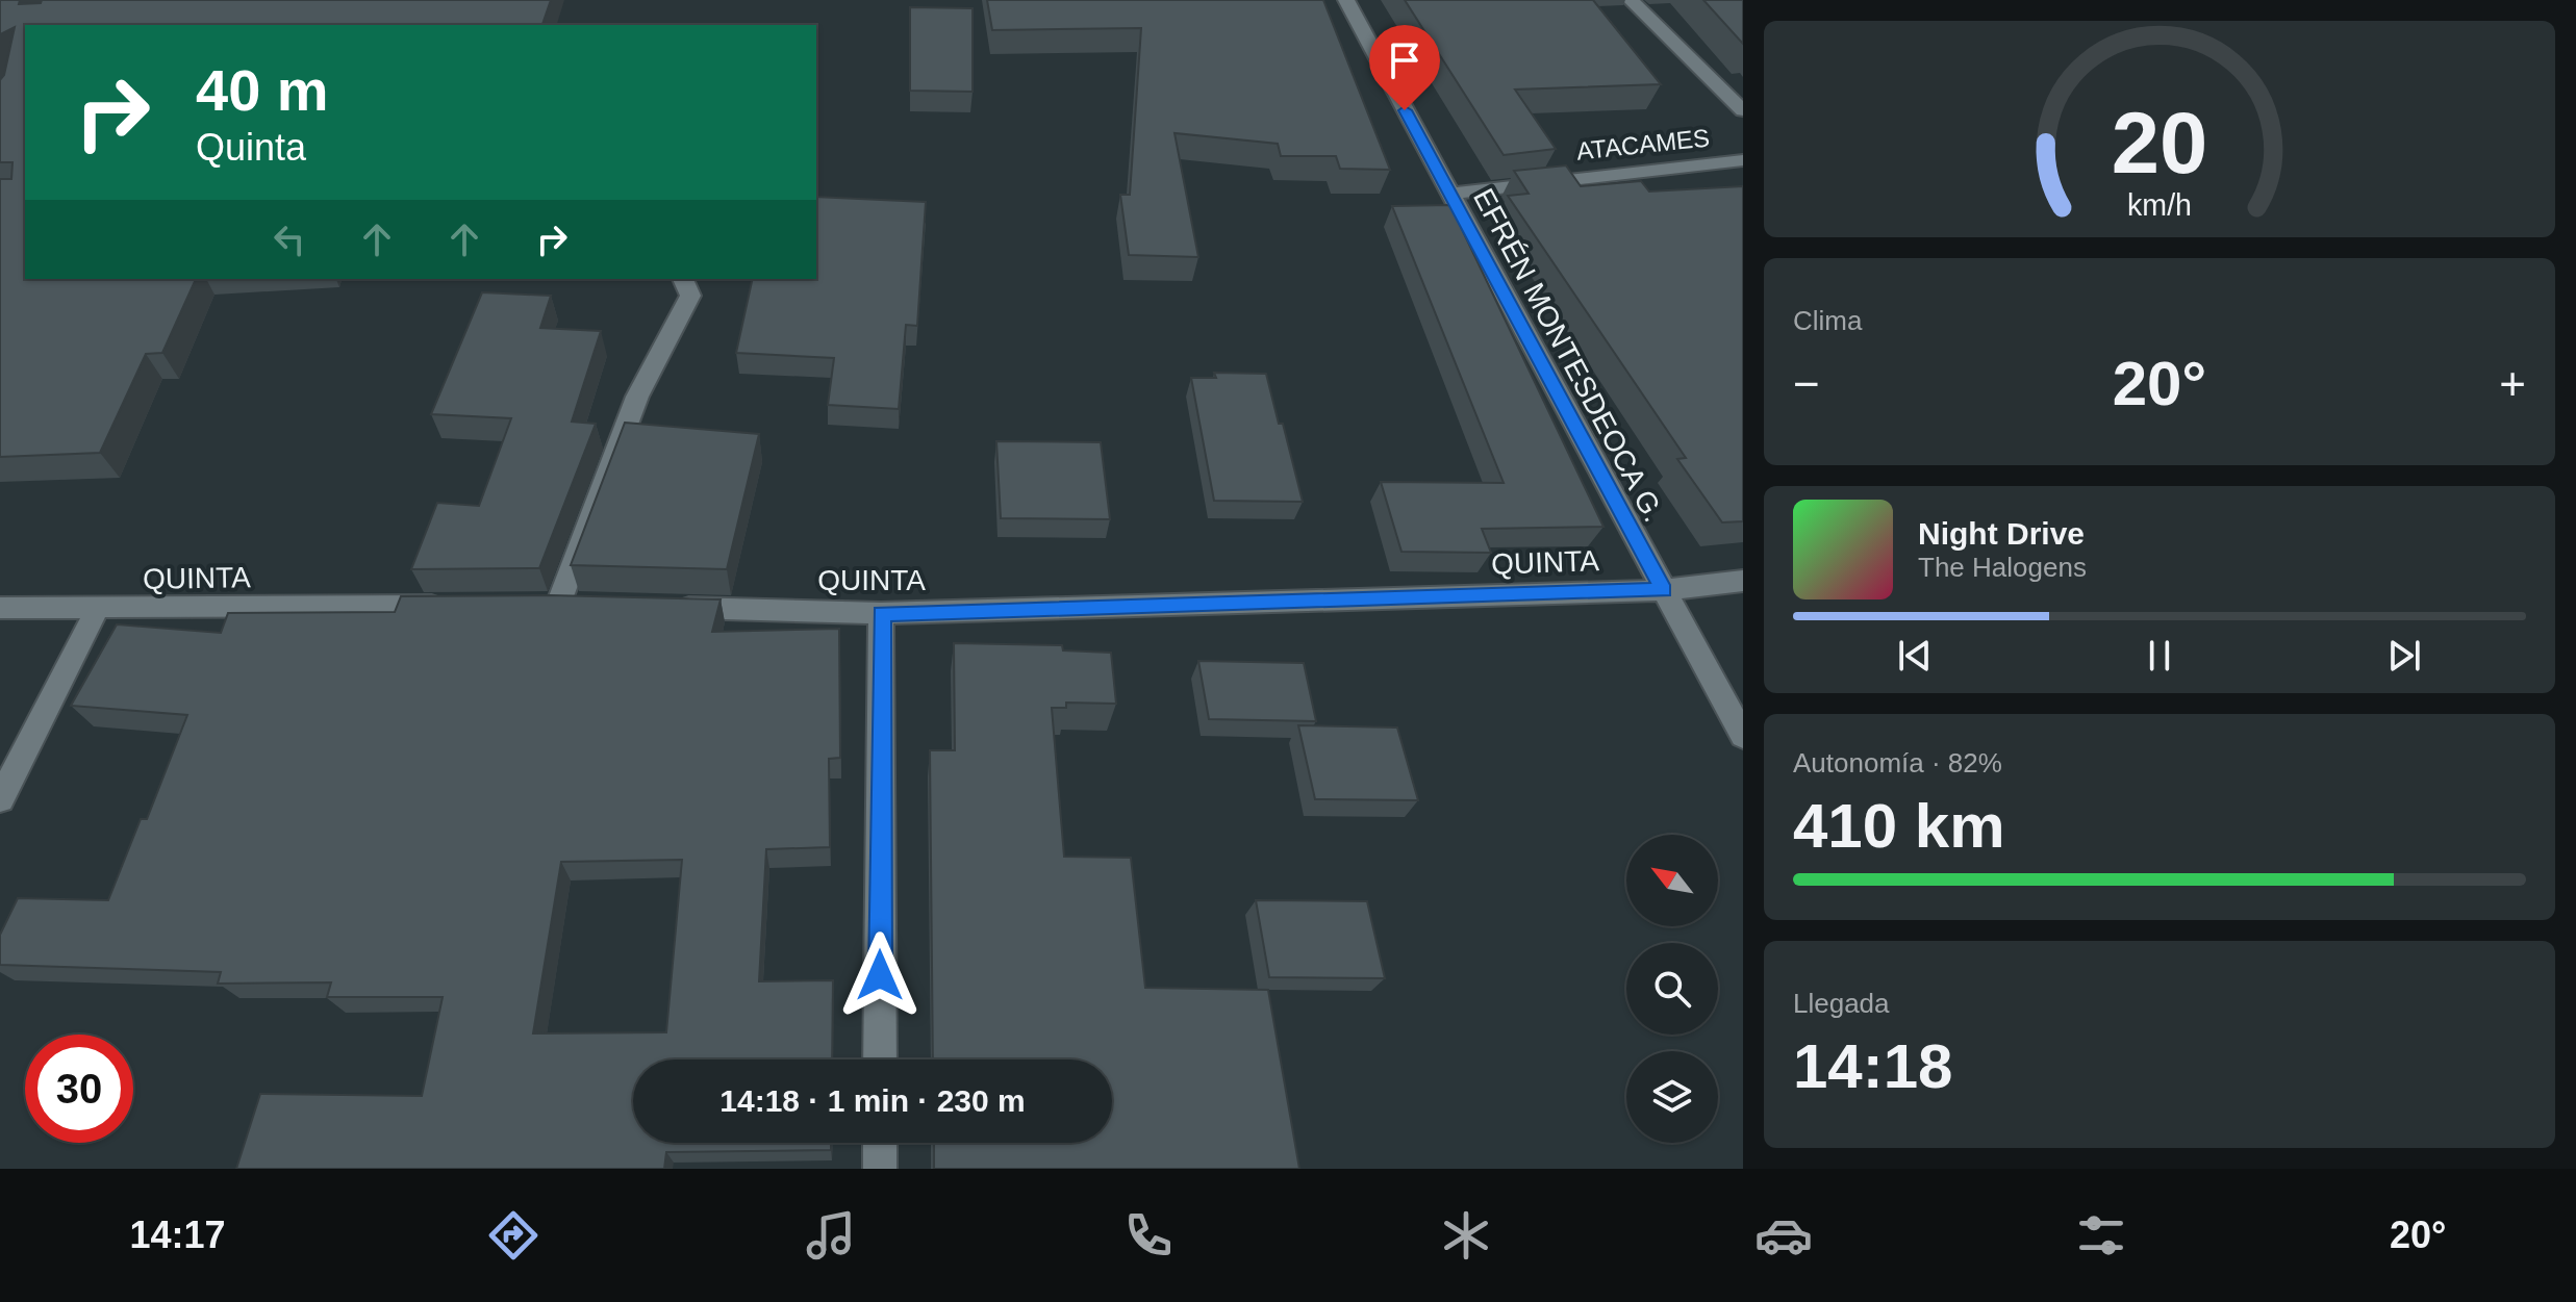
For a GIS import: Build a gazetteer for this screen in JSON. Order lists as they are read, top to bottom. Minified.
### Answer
{"streets":{"street":["ATACAMES","EFRÉN MONTESDEOCA G.","QUINTA"]},"crossings":[["ATACAMES","EFRÉN MONTESDEOCA G."],["EFRÉN MONTESDEOCA G.","QUINTA"]],"north":"top left","page":{"turn":["40 m","Quinta"],"tile":["Clima",["Autonomía · 82%","410 km"],["Llegada","14:18"]],"heat":["−","20°","+"],"song":["Night Drive","The Halogens"],"limit":"30","trip":"14:18 · 1 min · 230 m","tabs":["14:17","20°"],"gauge":["20","km/h"]}}
